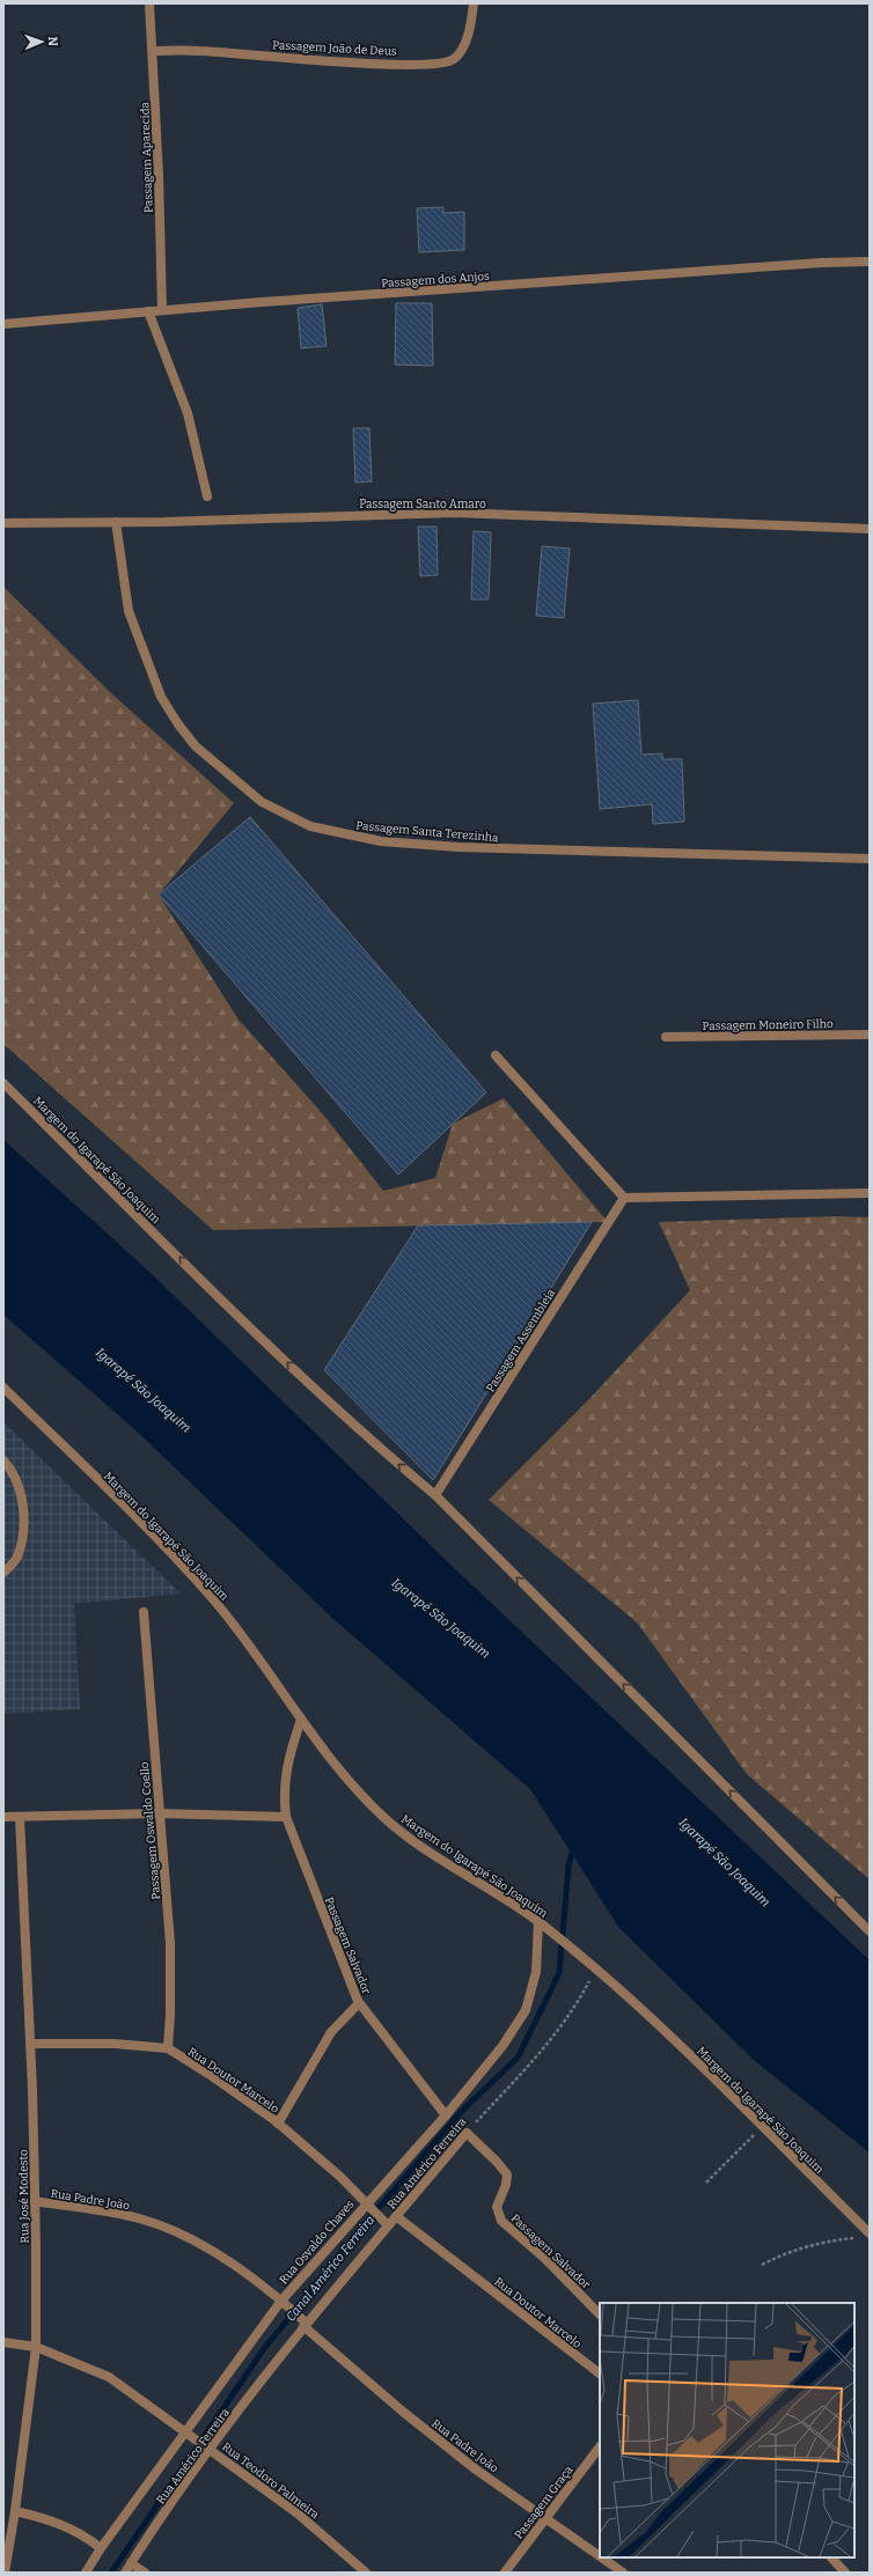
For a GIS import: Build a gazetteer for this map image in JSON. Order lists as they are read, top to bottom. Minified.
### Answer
{"streets":{"street":["Passagem João de Deus","Passagem Aparecida","Passagem dos Anjos","Passagem Santo Amaro","Passagem Santa Terezinha","Passagem Moneiro Filho","Margem do Igarapé São Joaquim","Passagem Assembleia","Passagem Oswaldo Coello","Passagem Salvador","Rua Doutor Marcelo","Rua Américo Ferreira","Rua José Modesto","Rua Padre João","Rua Osvaldo Chaves","Rua Teodoro Palmeira","Passagem Graça"]},"crossings":[["Passagem João de Deus","Passagem Aparecida"],["Passagem Aparecida","Passagem dos Anjos"],["Passagem Santo Amaro","Passagem Santa Terezinha"],["Margem do Igarapé São Joaquim","Passagem Assembleia"],["Margem do Igarapé São Joaquim","Passagem Salvador"],["Margem do Igarapé São Joaquim","Rua Américo Ferreira"],["Margem do Igarapé São Joaquim","Rua Osvaldo Chaves"],["Passagem Oswaldo Coello","Rua Doutor Marcelo"],["Passagem Salvador","Rua Américo Ferreira"],["Passagem Salvador","Rua Osvaldo Chaves"],["Rua Doutor Marcelo","Rua Américo Ferreira"],["Rua Doutor Marcelo","Rua José Modesto"],["Rua Doutor Marcelo","Rua Osvaldo Chaves"],["Rua Américo Ferreira","Rua Padre João"],["Rua Américo Ferreira","Rua Teodoro Palmeira"],["Rua José Modesto","Rua Padre João"],["Rua José Modesto","Rua Teodoro Palmeira"],["Rua Padre João","Rua Osvaldo Chaves"],["Rua Padre João","Passagem Graça"],["Rua Osvaldo Chaves","Rua Teodoro Palmeira"]],"one_way":["Margem do Igarapé São Joaquim"],"water":["Igarapé São Joaquim","Canal Américo Ferreira"],"north":"right"}
